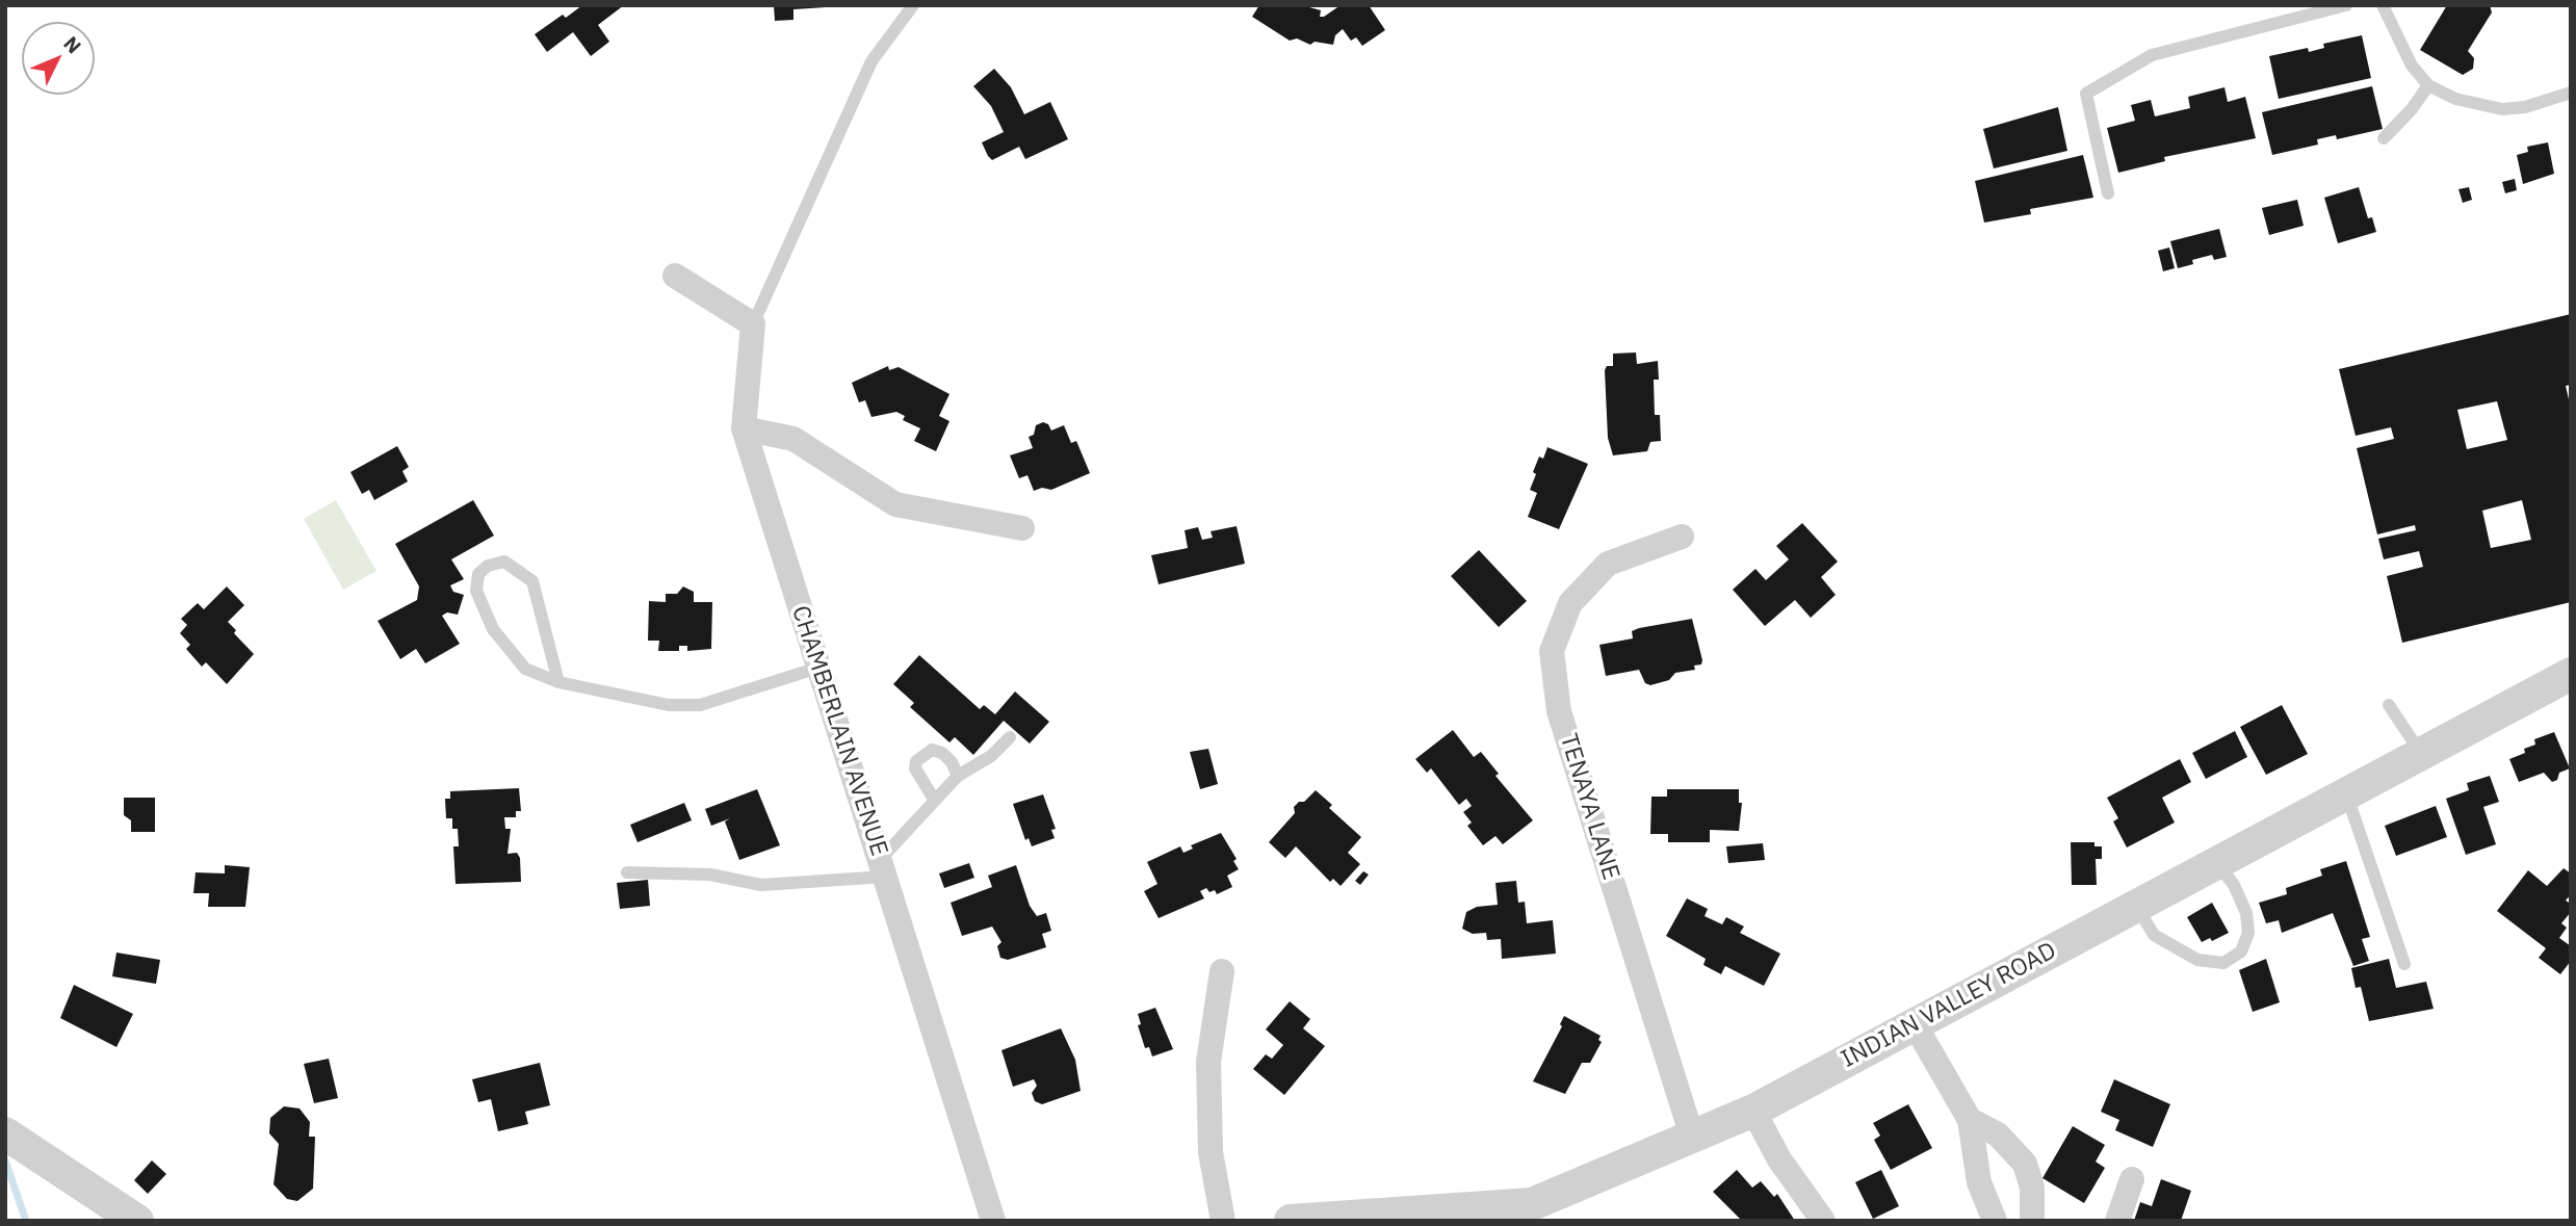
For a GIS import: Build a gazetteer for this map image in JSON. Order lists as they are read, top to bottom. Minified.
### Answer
{"streets":{"street":["CHAMBERLAIN AVENUE","TENAYA LANE","INDIAN VALLEY ROAD"]},"crossings":[["TENAYA LANE","INDIAN VALLEY ROAD"]],"north":"top right"}
